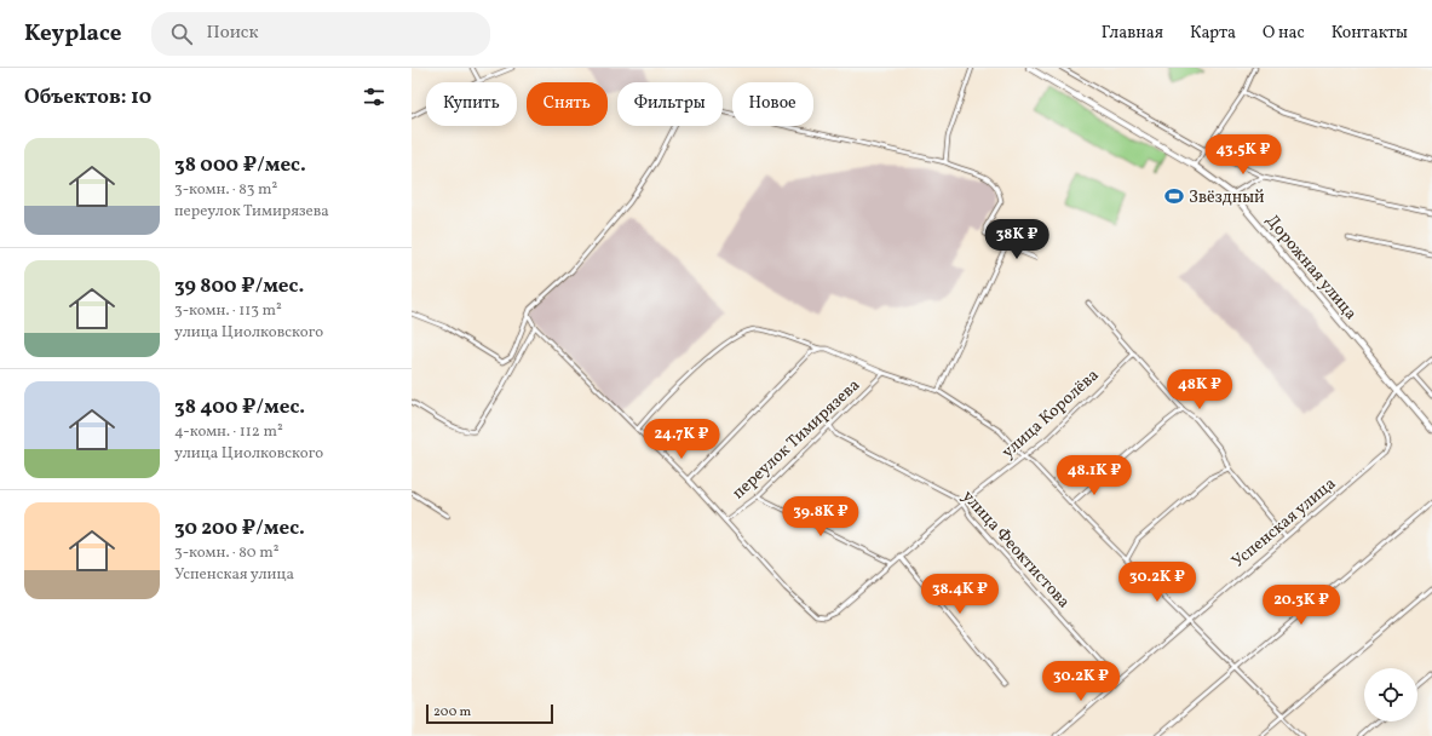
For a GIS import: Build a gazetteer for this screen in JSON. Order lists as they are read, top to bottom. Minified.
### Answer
{"streets":{"main road":["Дорожная улица"],"street":["улица Королёва","переулок Тимирязева","Успенская улица","улица Феоктистова"]},"crossings":[["Дорожная улица","Успенская улица"],["улица Королёва","переулок Тимирязева"],["улица Королёва","улица Феоктистова"],["переулок Тимирязева","улица Феоктистова"],["Успенская улица","улица Феоктистова"]],"places":{"sports":["Звёздный"]},"scale_bar":"200 m","page":{"header":"Keyplace","search":"Поиск","nav":["Главная","Карта","О нас","Контакты"],"heading":"Объектов: 10","chip":["Купить","Снять","Фильтры","Новое"],"list":[{"name":"38 000 ₽/мес.","note":"3-комн. · 83 m² · переулок Тимирязева"},{"name":"39 800 ₽/мес.","note":"3-комн. · 113 m² · улица Циолковского"},{"name":"38 400 ₽/мес.","note":"4-комн. · 112 m² · улица Циолковского"},{"name":"30 200 ₽/мес.","note":"3-комн. · 80 m² · Успенская улица"}],"price":["43.5K ₽","38K ₽","48K ₽","24.7K ₽","48.1K ₽","39.8K ₽","30.2K ₽","38.4K ₽","20.3K ₽","30.2K ₽"],"scale":"200 m"}}
